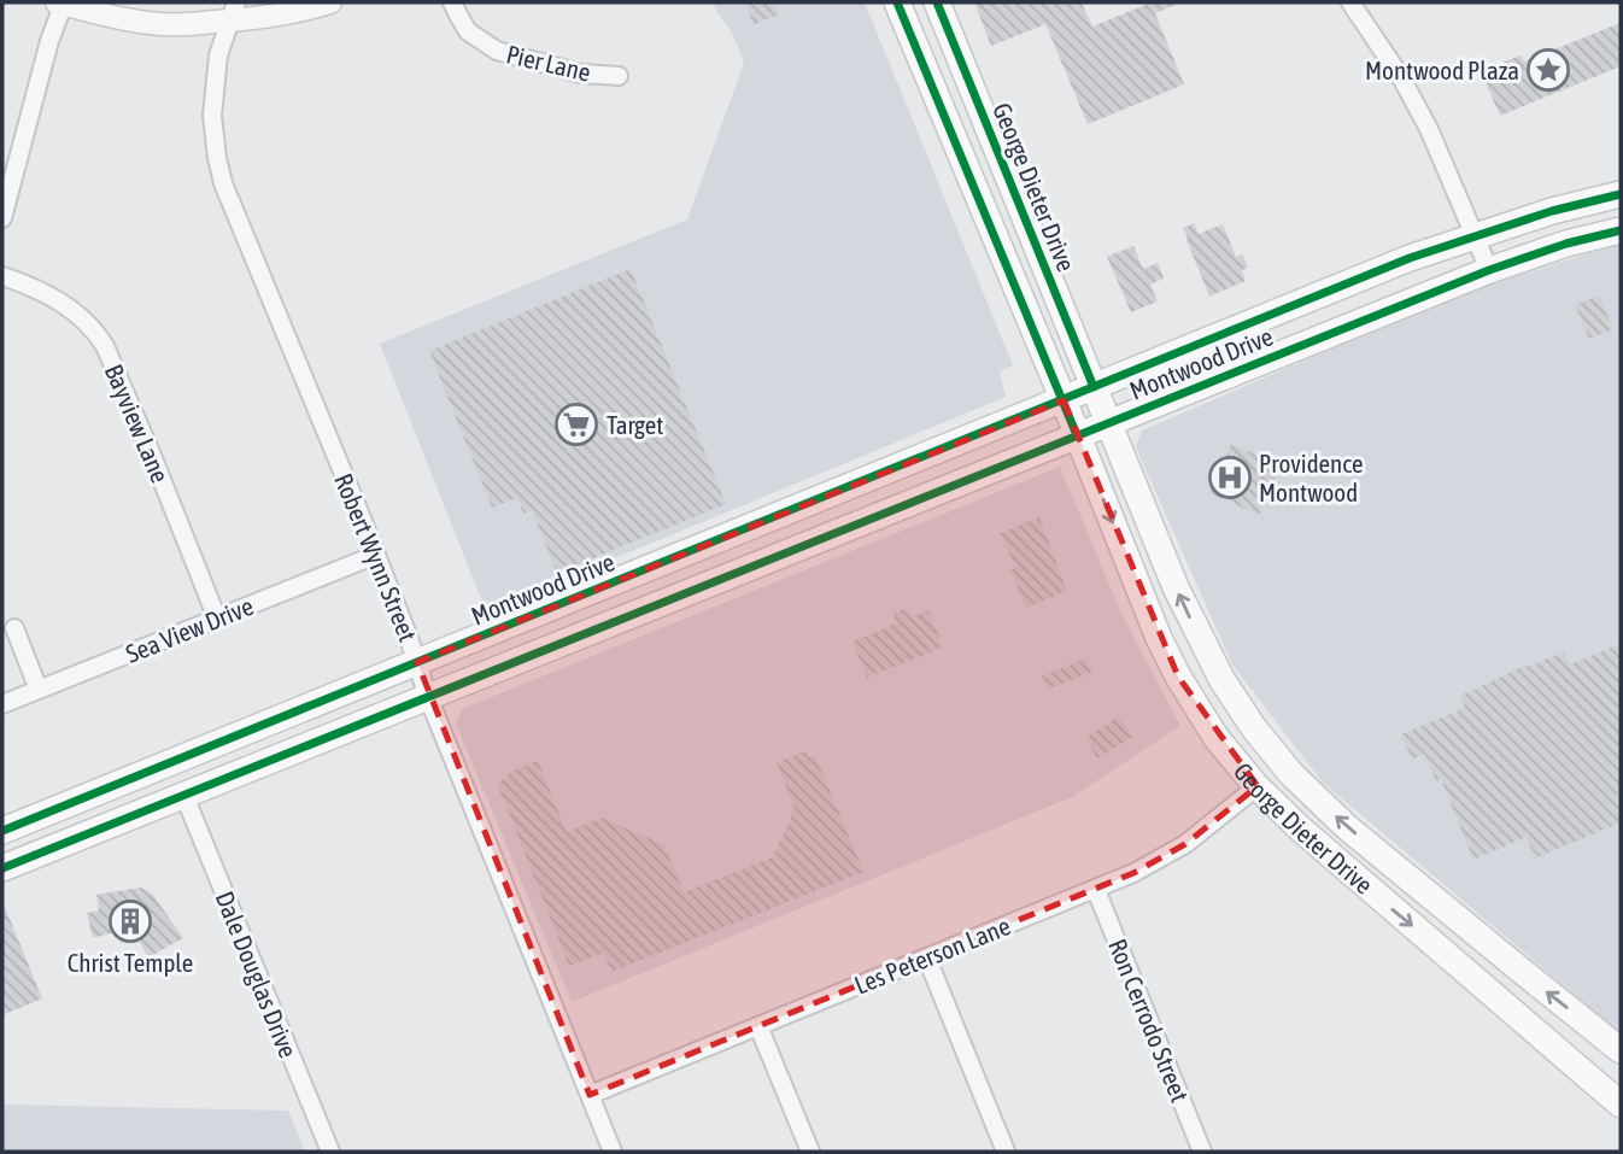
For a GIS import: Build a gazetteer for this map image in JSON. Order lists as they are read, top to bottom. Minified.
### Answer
{"streets":{"main road":["George Dieter Drive","Montwood Drive"],"street":["Pier Lane","Bayview Lane","Robert Wynn Street","Sea View Drive","Les Peterson Lane","Dale Douglas Drive","Ron Cerrodo Street"]},"crossings":[["George Dieter Drive","Montwood Drive"],["George Dieter Drive","Les Peterson Lane"],["Montwood Drive","Robert Wynn Street"],["Montwood Drive","Dale Douglas Drive"],["Bayview Lane","Sea View Drive"],["Robert Wynn Street","Sea View Drive"],["Robert Wynn Street","Les Peterson Lane"],["Les Peterson Lane","Ron Cerrodo Street"]],"places":{"place":["Montwood Plaza"],"supermarket":["Target"],"hospital":["Providence Montwood"],"building":["Christ Temple"]}}
